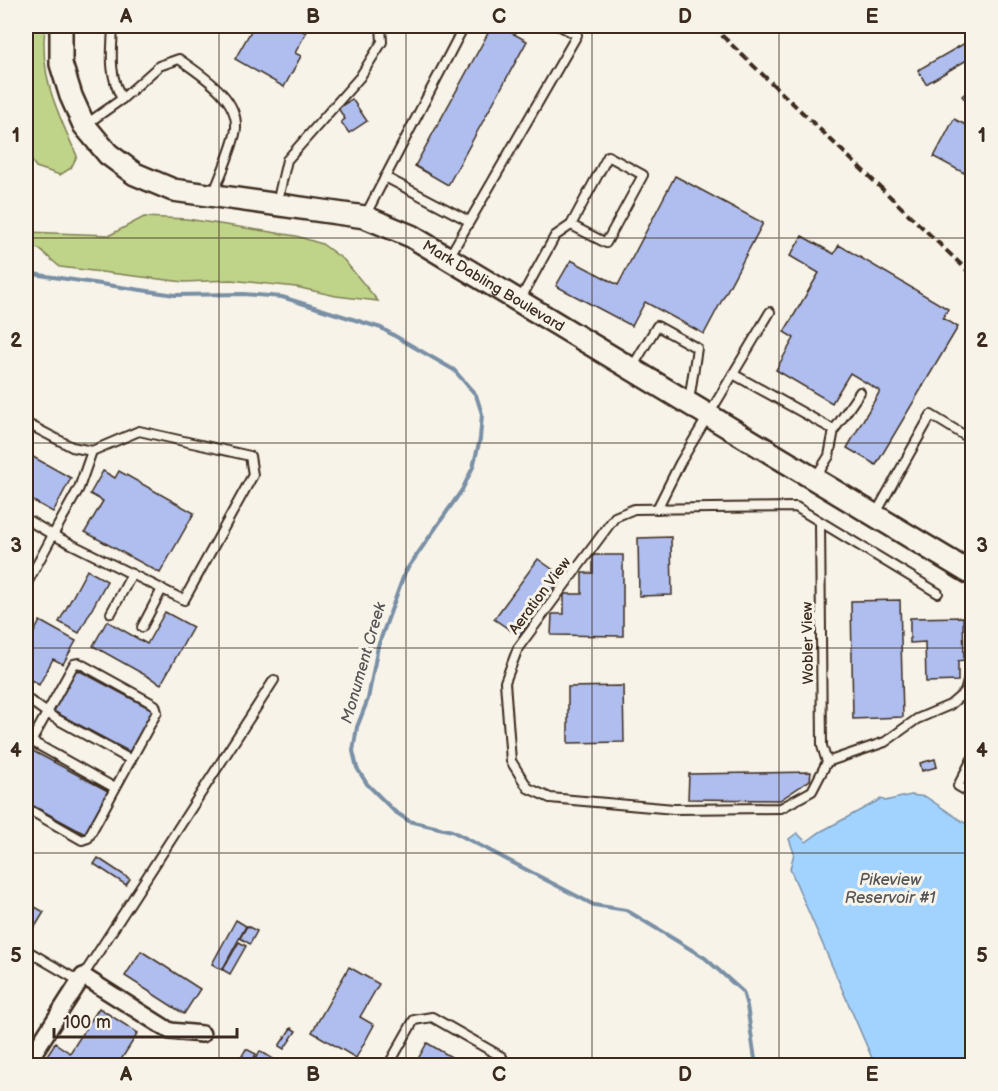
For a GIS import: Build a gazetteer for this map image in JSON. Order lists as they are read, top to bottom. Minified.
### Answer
{"streets":{"street":["Mark Dabling Boulevard"],"lane":["Aeration View","Wobler View"]},"crossings":[["Aeration View","Wobler View"]],"water":["Monument Creek","Pikeview Reservoir #1"],"scale_bar":"100 m","grid":{"columns":["A","B","C","D","E"],"rows":["1","2","3","4","5"]}}
